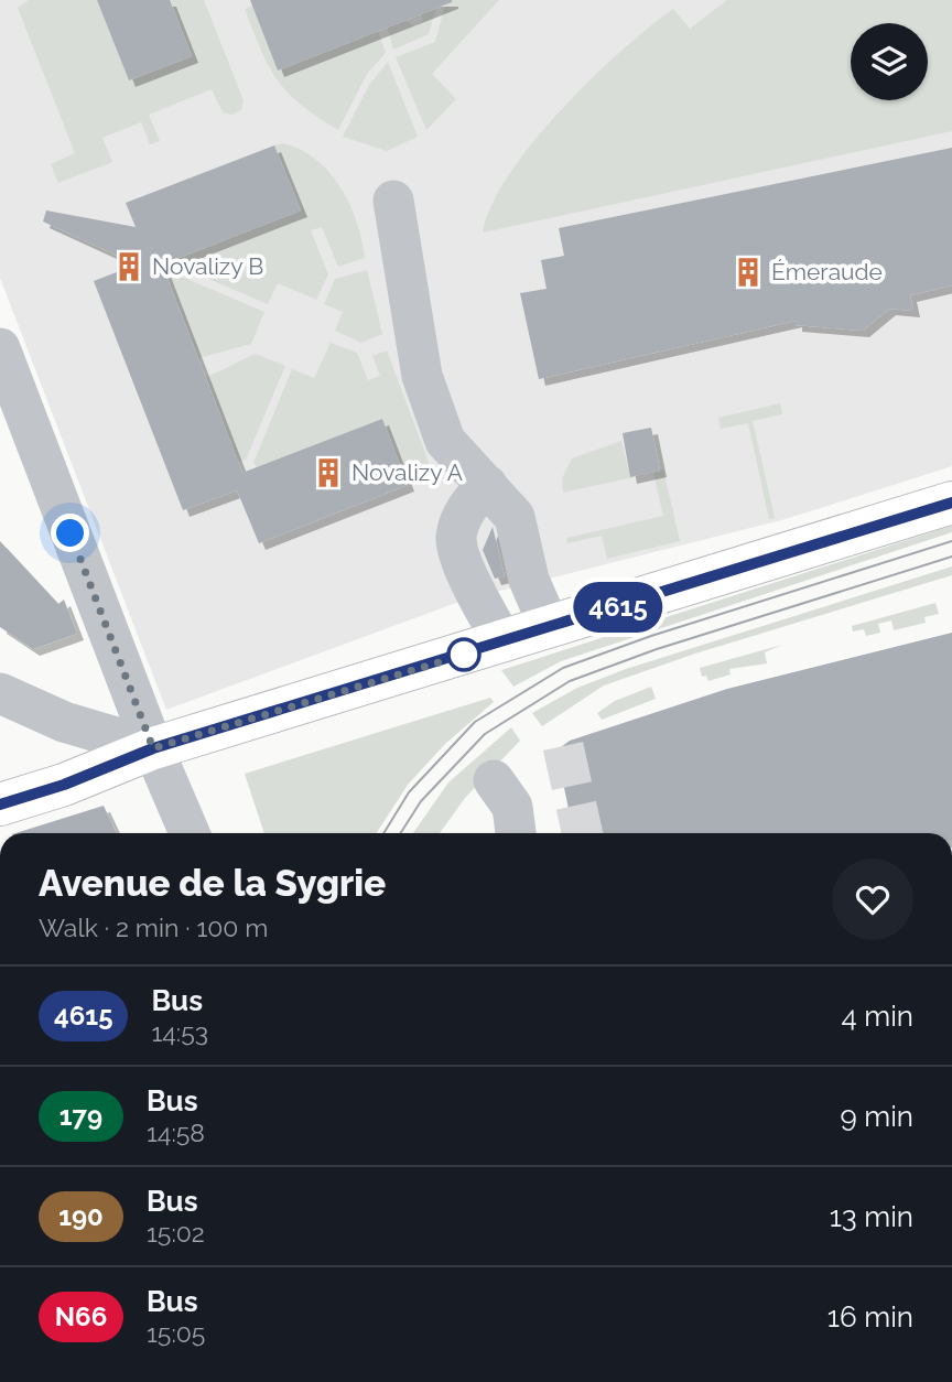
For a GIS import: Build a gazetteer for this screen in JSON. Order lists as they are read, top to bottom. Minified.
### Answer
{"places":{"building":["Novalizy B","Émeraude","Novalizy A"]},"lines":["bus line 4615"],"page":{"on_map":"4615","heading":["Avenue de la Sygrie","Walk · 2 min · 100 m"],"list":[{"mark":"4615","name":"Bus","note":"14:53","value":"4 min"},{"mark":"179","name":"Bus","note":"14:58","value":"9 min"},{"mark":"190","name":"Bus","note":"15:02","value":"13 min"},{"mark":"N66","name":"Bus","note":"15:05","value":"16 min"}]}}
